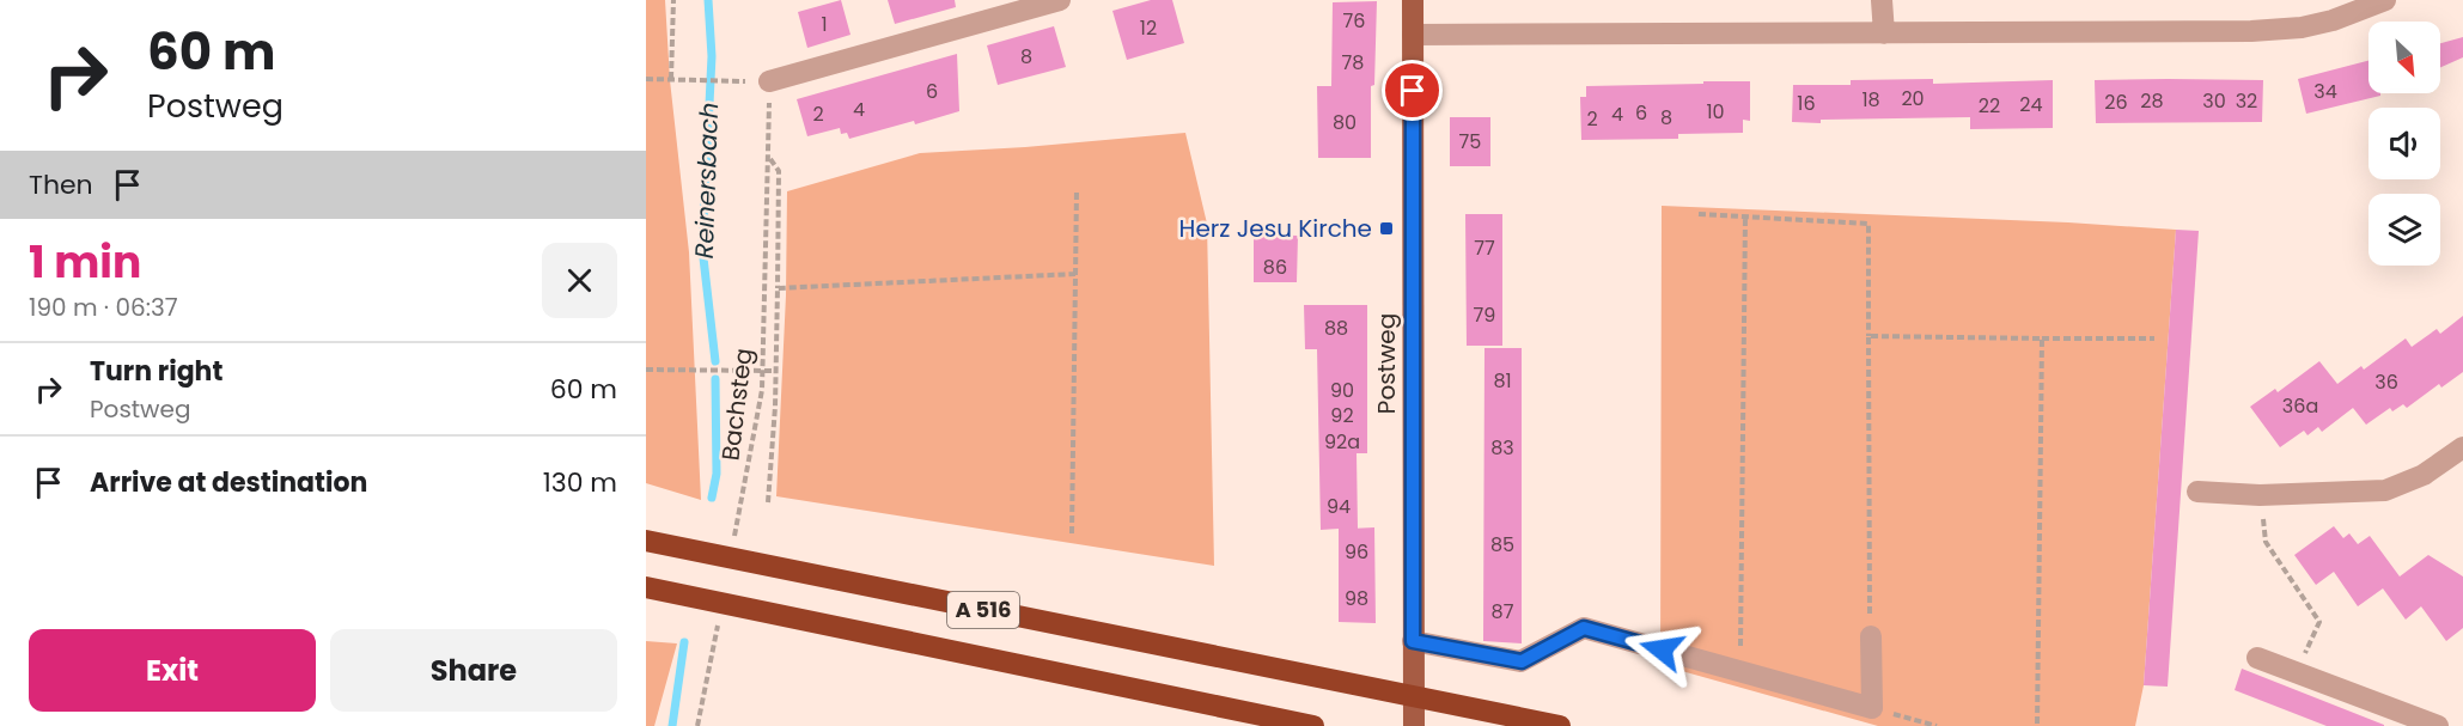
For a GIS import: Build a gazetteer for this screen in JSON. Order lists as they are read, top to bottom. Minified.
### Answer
{"streets":{"highway":["A 516"],"main road":["Postweg"],"path":["Bachsteg"]},"water":["Reinersbach"],"places":{"transit":["Herz Jesu Kirche"]},"house_numbers":["76","1","12","8","78","6","34","20","18","28","30","32","26","16","24","22","4","10","6","2","4","8","2","80","75","77","86","79","88","81","36","90","36a","92","92a","83","94","85","96","98","87"],"north":"bottom right","page":{"turn":["60 m","Postweg"],"then":"Then","heading":["1 min","190 m · 06:37"],"list":[{"name":"Turn right","note":"Postweg","value":"60 m"},{"name":"Arrive at destination","value":"130 m"}],"buttons":["Exit","Share"]}}
